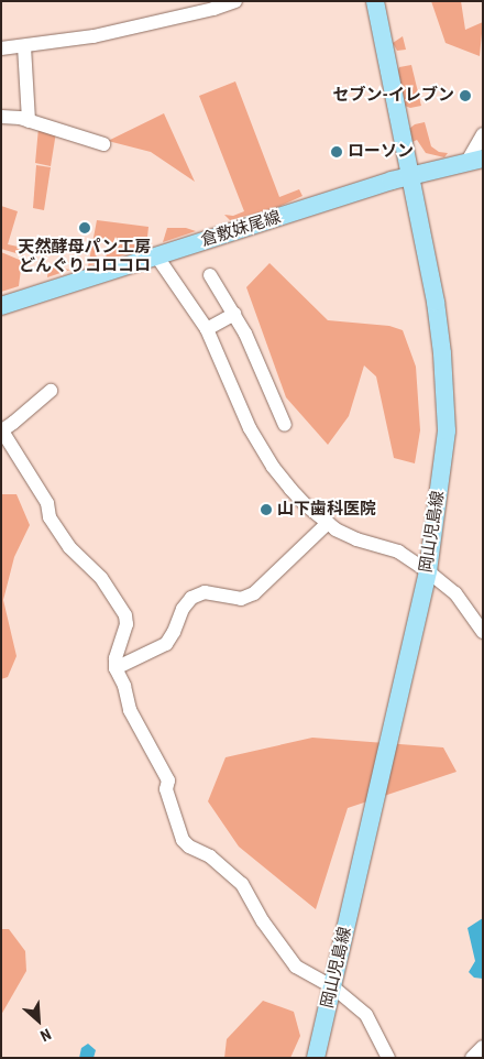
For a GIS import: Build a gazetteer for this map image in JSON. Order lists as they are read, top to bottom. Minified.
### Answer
{"streets":{"main road":["倉敷妹尾線","岡山児島線"]},"crossings":[["倉敷妹尾線","岡山児島線"]],"places":["セブン-イレブン","ローソン","天然酵母パン工房 どんぐりコロコロ","山下歯科医院"],"north":"bottom right"}
